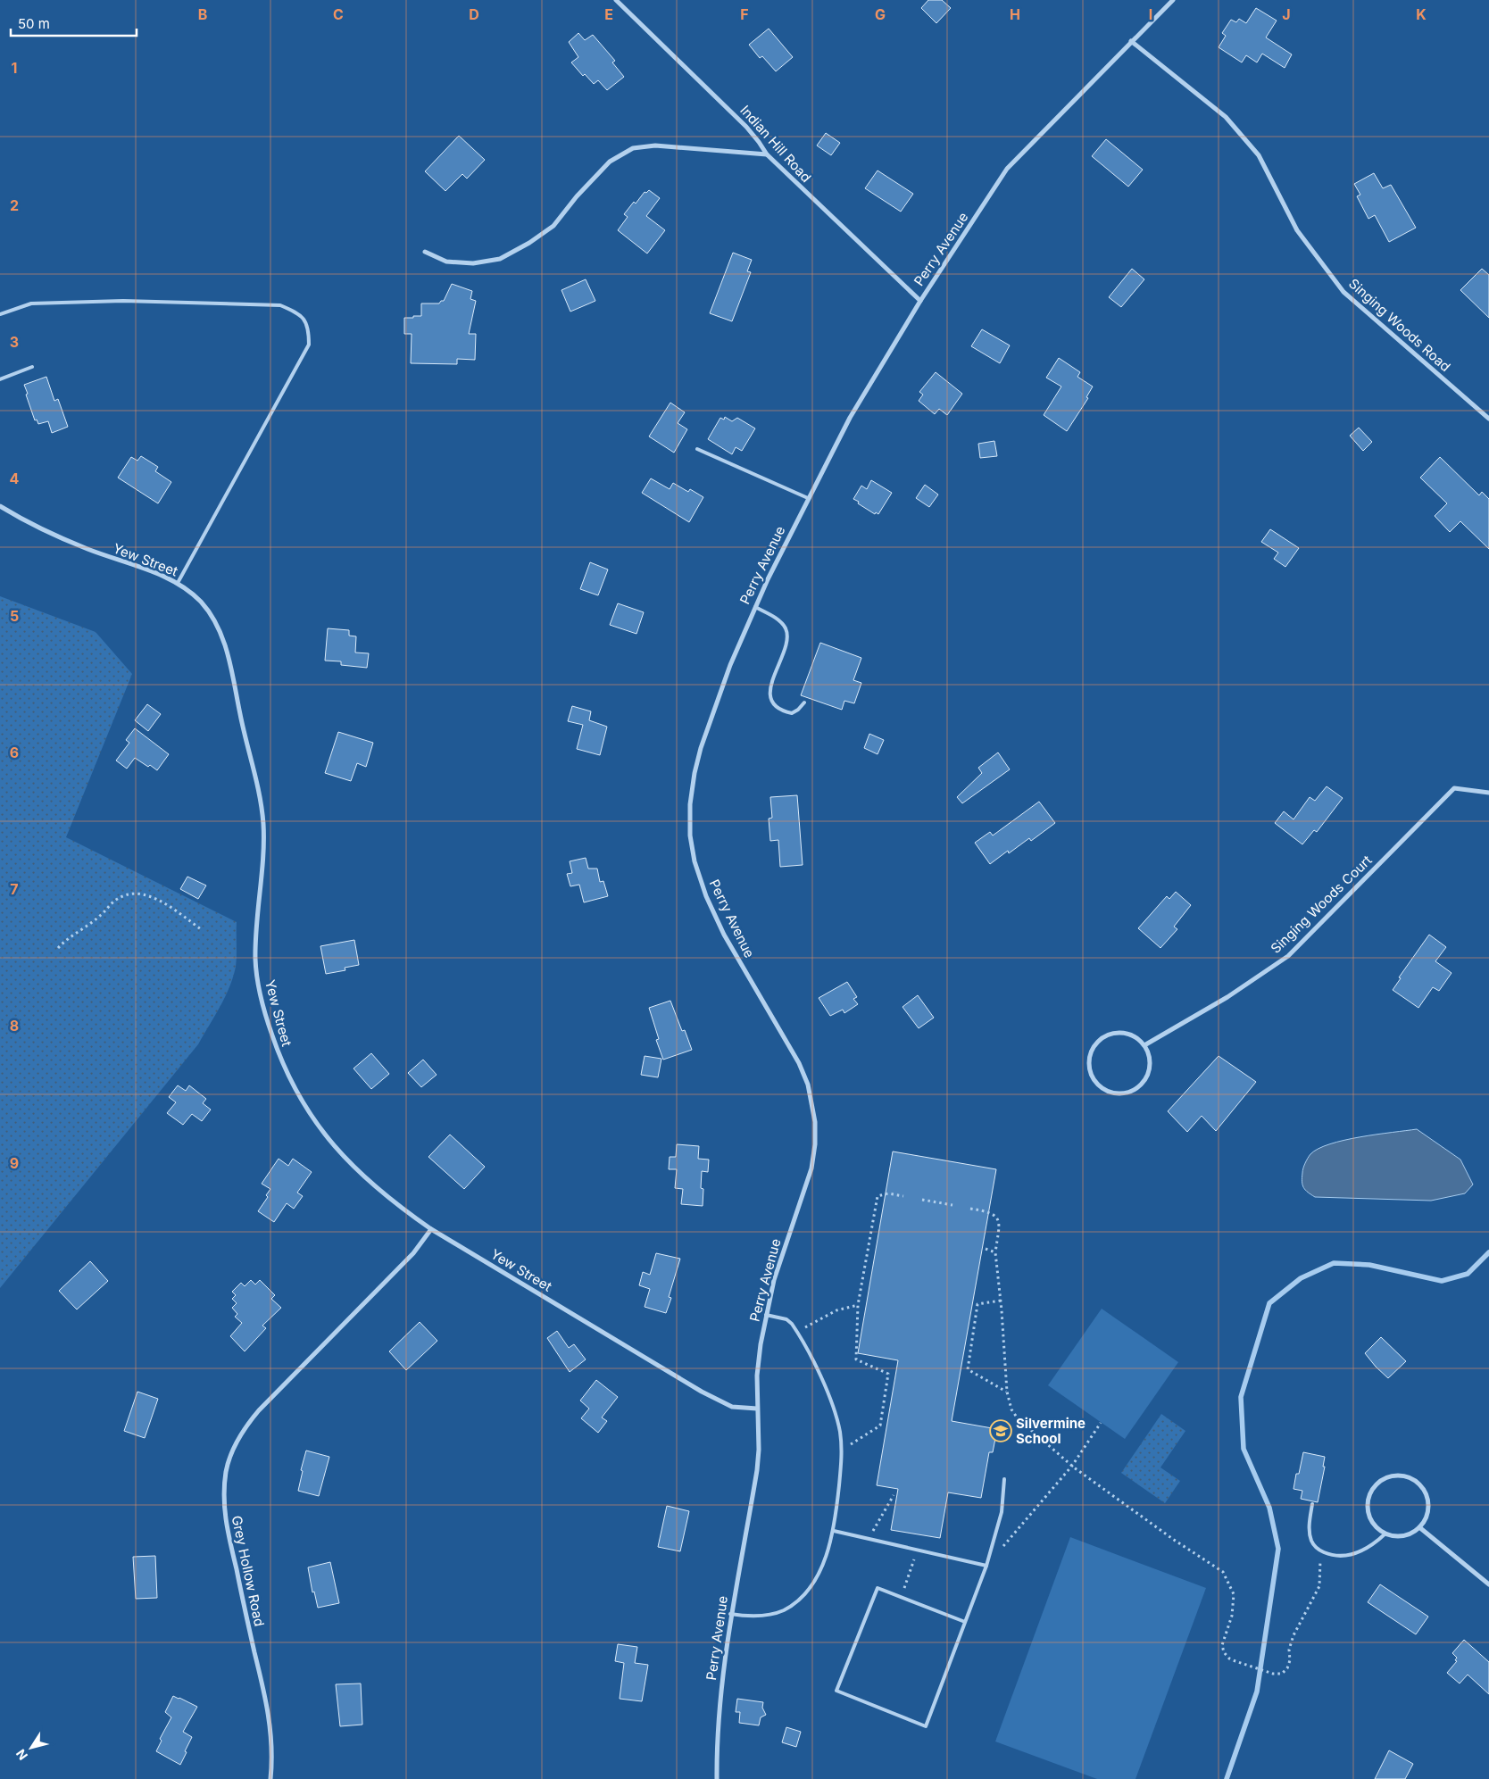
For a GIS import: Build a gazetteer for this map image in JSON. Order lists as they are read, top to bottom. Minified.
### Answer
{"streets":{"street":["Indian Hill Road","Perry Avenue","Singing Woods Road","Yew Street","Singing Woods Court","Grey Hollow Road"]},"crossings":[["Indian Hill Road","Perry Avenue"],["Perry Avenue","Singing Woods Road"],["Perry Avenue","Yew Street"],["Yew Street","Grey Hollow Road"]],"places":{"school or university":["Silvermine School"]},"scale_bar":"50 m","north":"bottom left","grid":{"columns":["B","C","D","E","F","G","H","I","J","K"],"rows":["1","2","3","4","5","6","7","8","9"]}}
